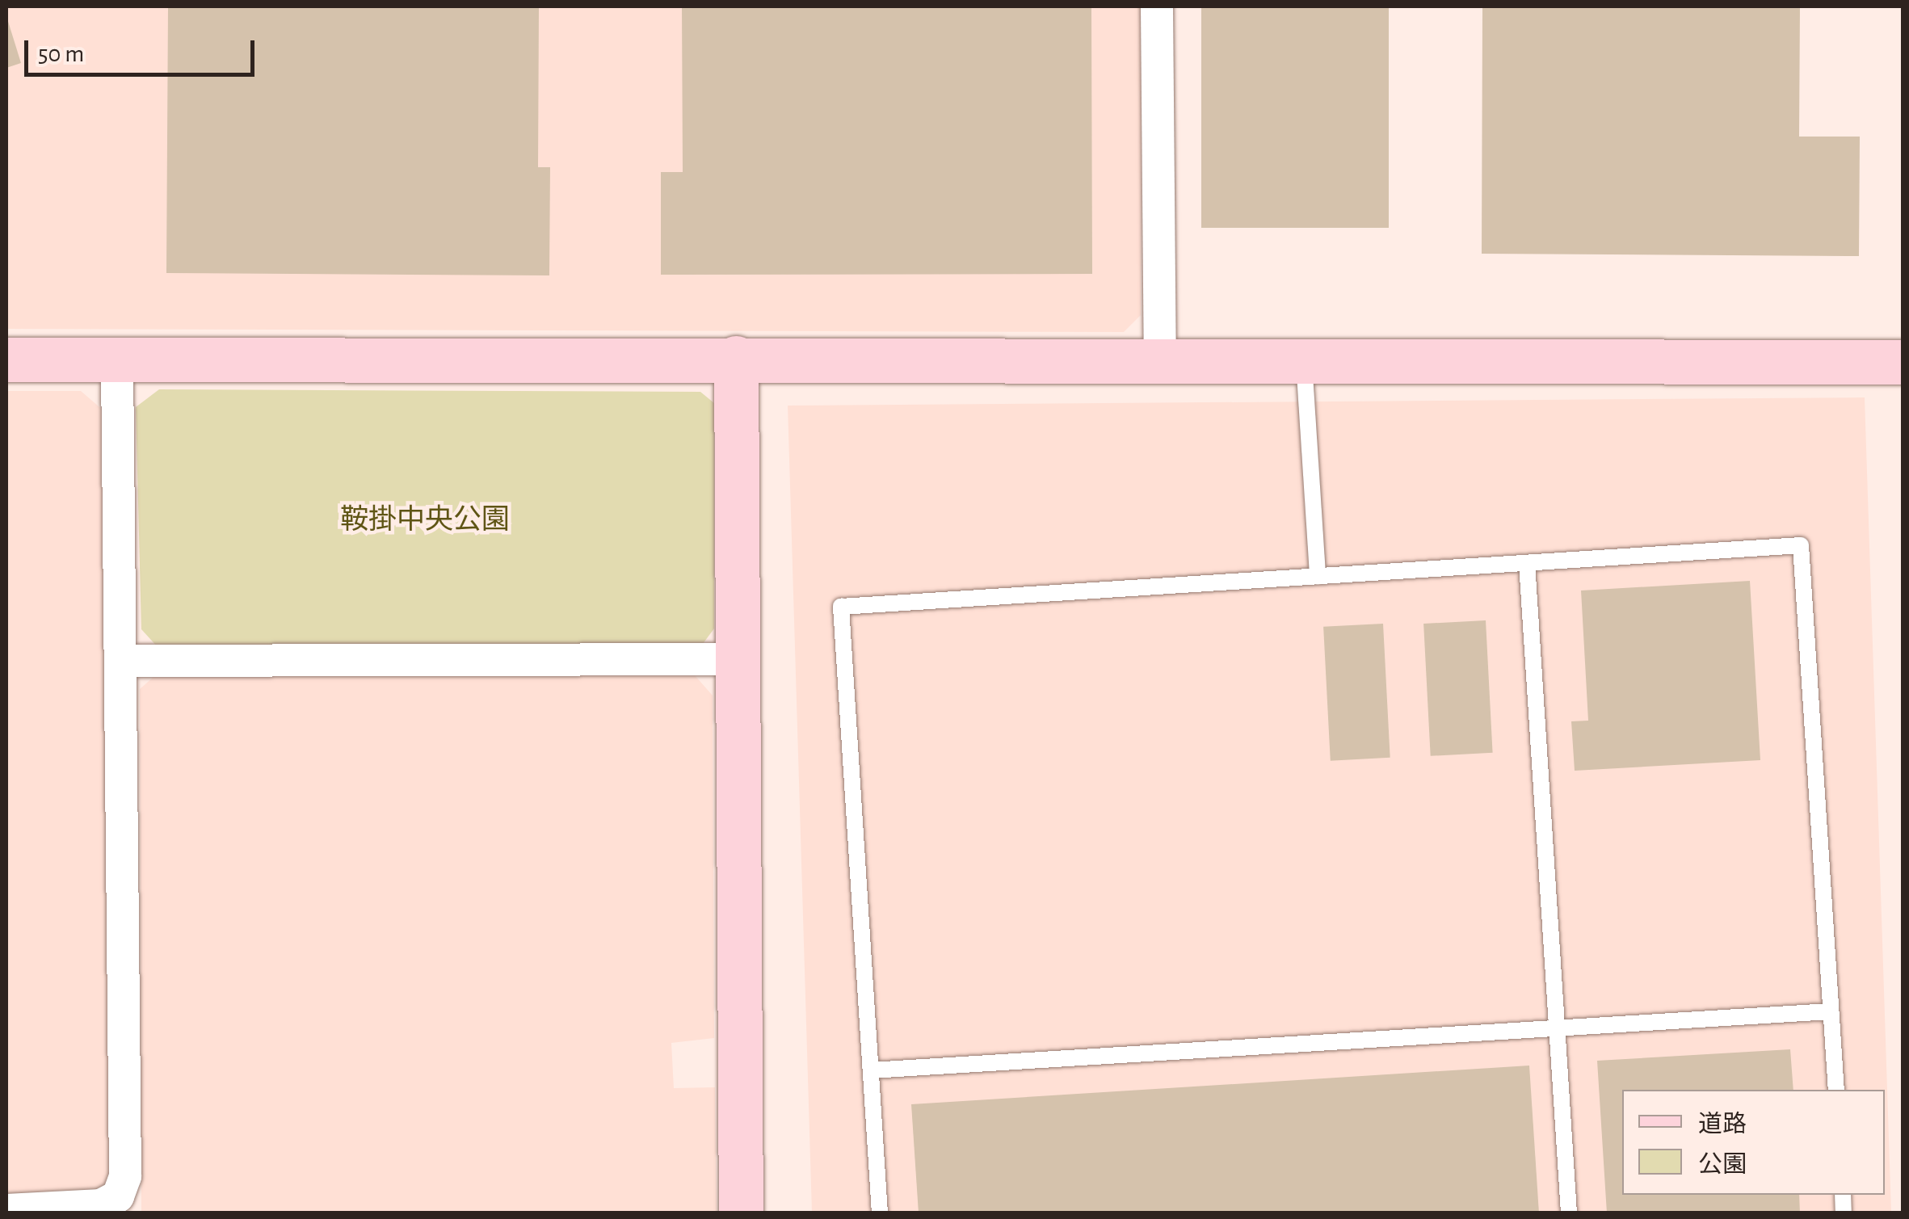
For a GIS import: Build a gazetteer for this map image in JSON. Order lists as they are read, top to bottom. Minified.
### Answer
{"parks":["鞍掛中央公園"],"legend":["道路","公園"],"scale_bar":"50 m"}
